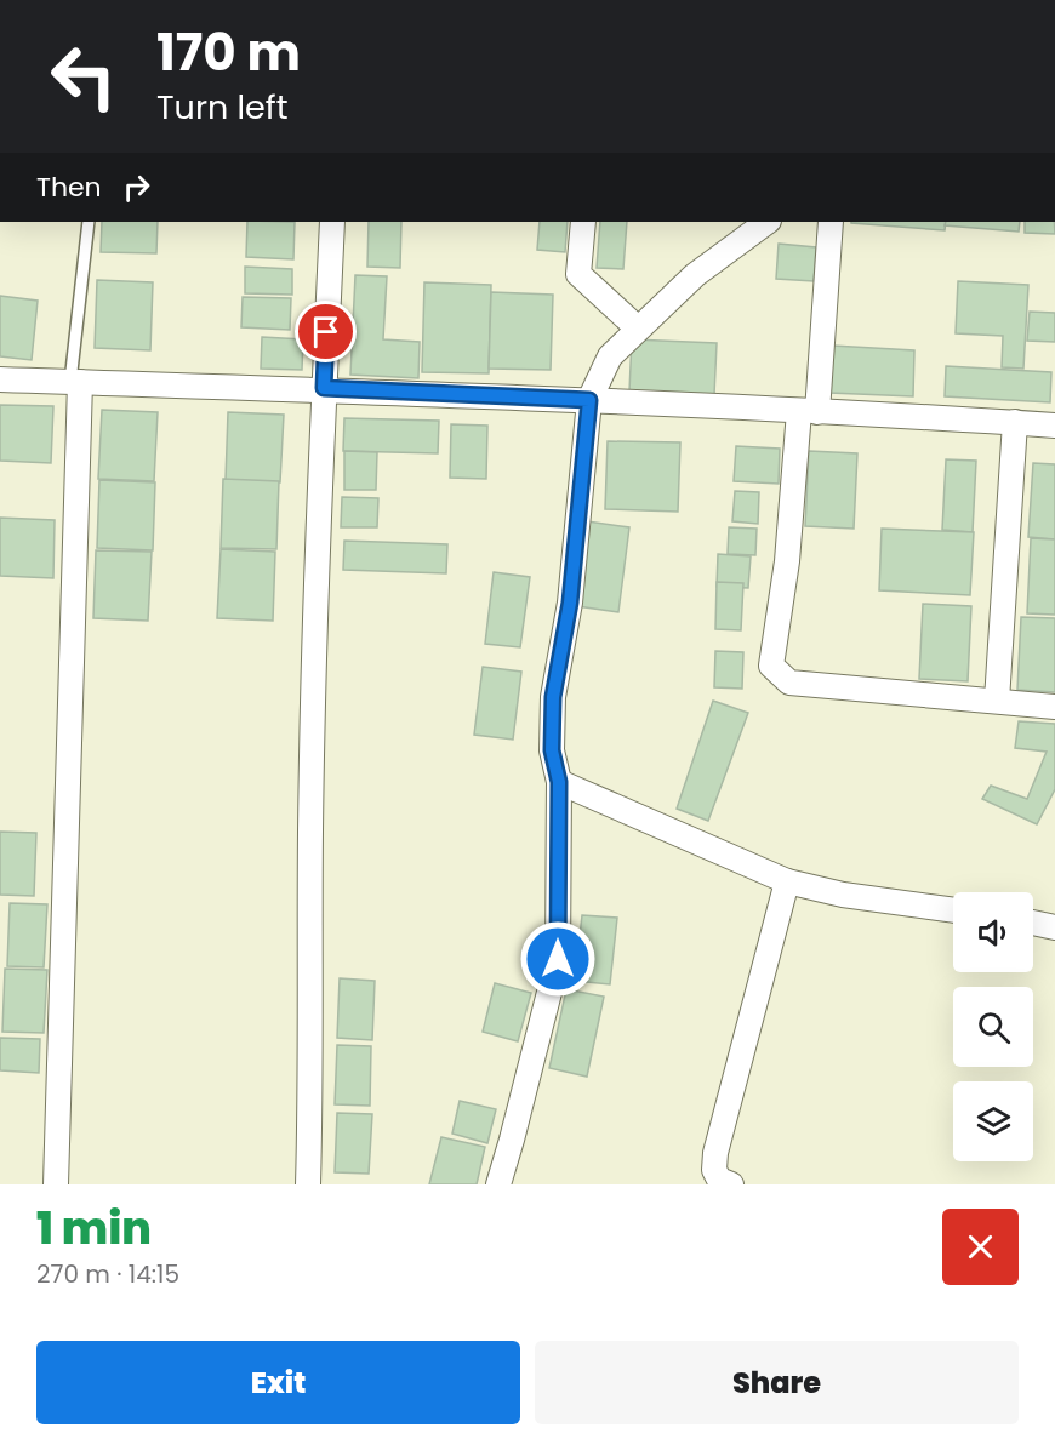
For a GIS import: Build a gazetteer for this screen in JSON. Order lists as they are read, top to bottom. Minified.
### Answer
{"page":{"turn":["170 m","Turn left"],"then":"Then","heading":["1 min","270 m · 14:15"],"buttons":["Exit","Share"]}}
